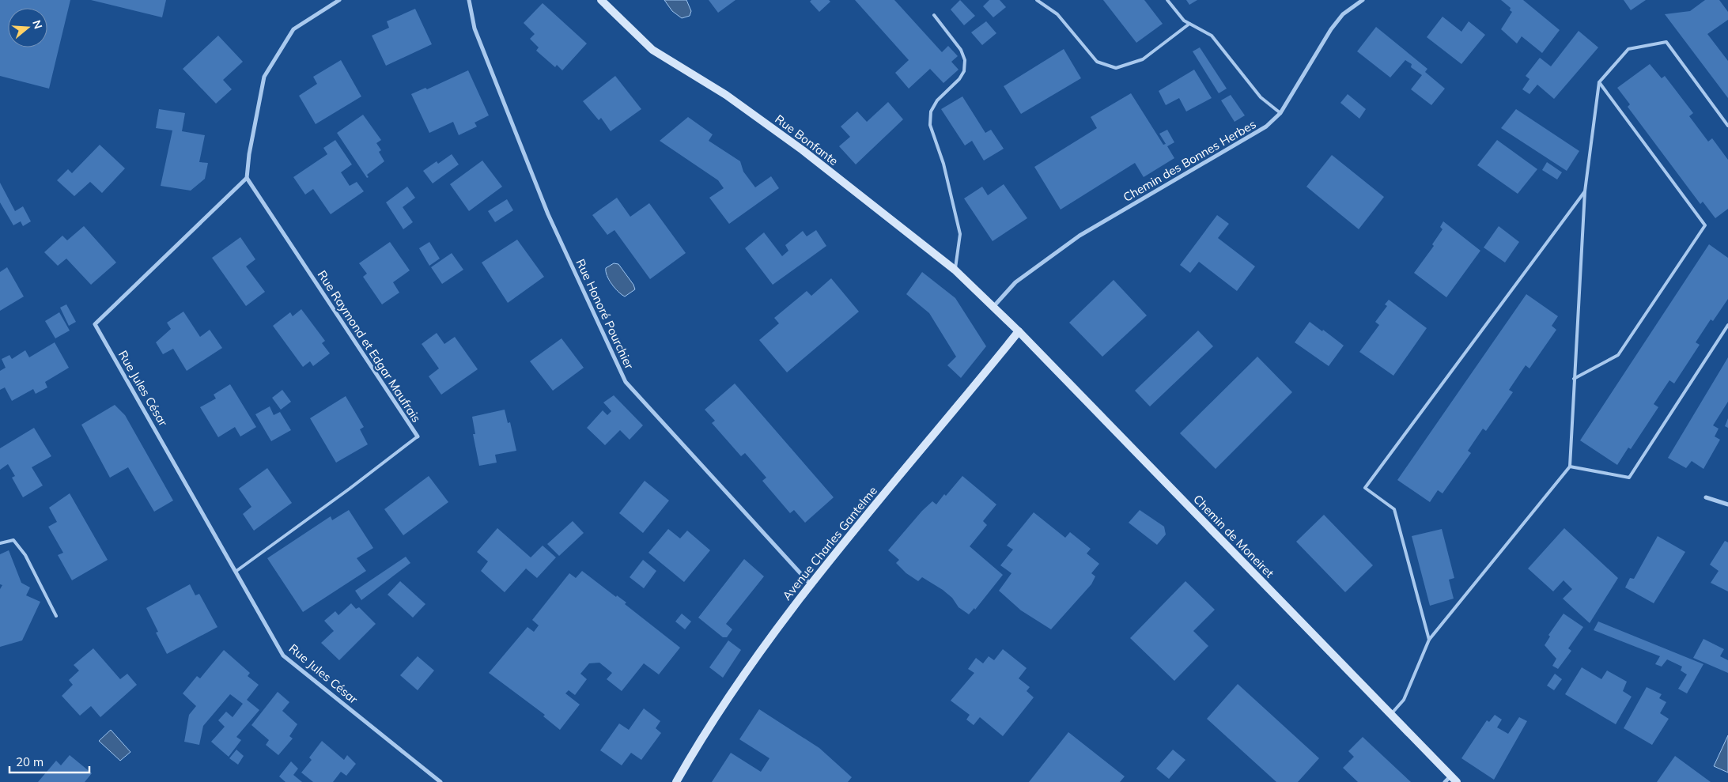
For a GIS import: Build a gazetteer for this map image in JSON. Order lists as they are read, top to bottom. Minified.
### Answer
{"streets":{"main road":["Rue Bonfante","Chemin de Moneiret","Avenue Charles Gantelme"],"street":["Chemin des Bonnes Herbes","Rue Honoré Pourchier","Rue Raymond et Edgar Maufrais","Rue Jules César"]},"crossings":[["Rue Bonfante","Chemin des Bonnes Herbes"],["Rue Bonfante","Chemin de Moneiret"],["Chemin des Bonnes Herbes","Chemin de Moneiret"],["Rue Honoré Pourchier","Avenue Charles Gantelme"],["Rue Raymond et Edgar Maufrais","Rue Jules César"],["Chemin de Moneiret","Avenue Charles Gantelme"]],"scale_bar":"20 m","north":"right"}
